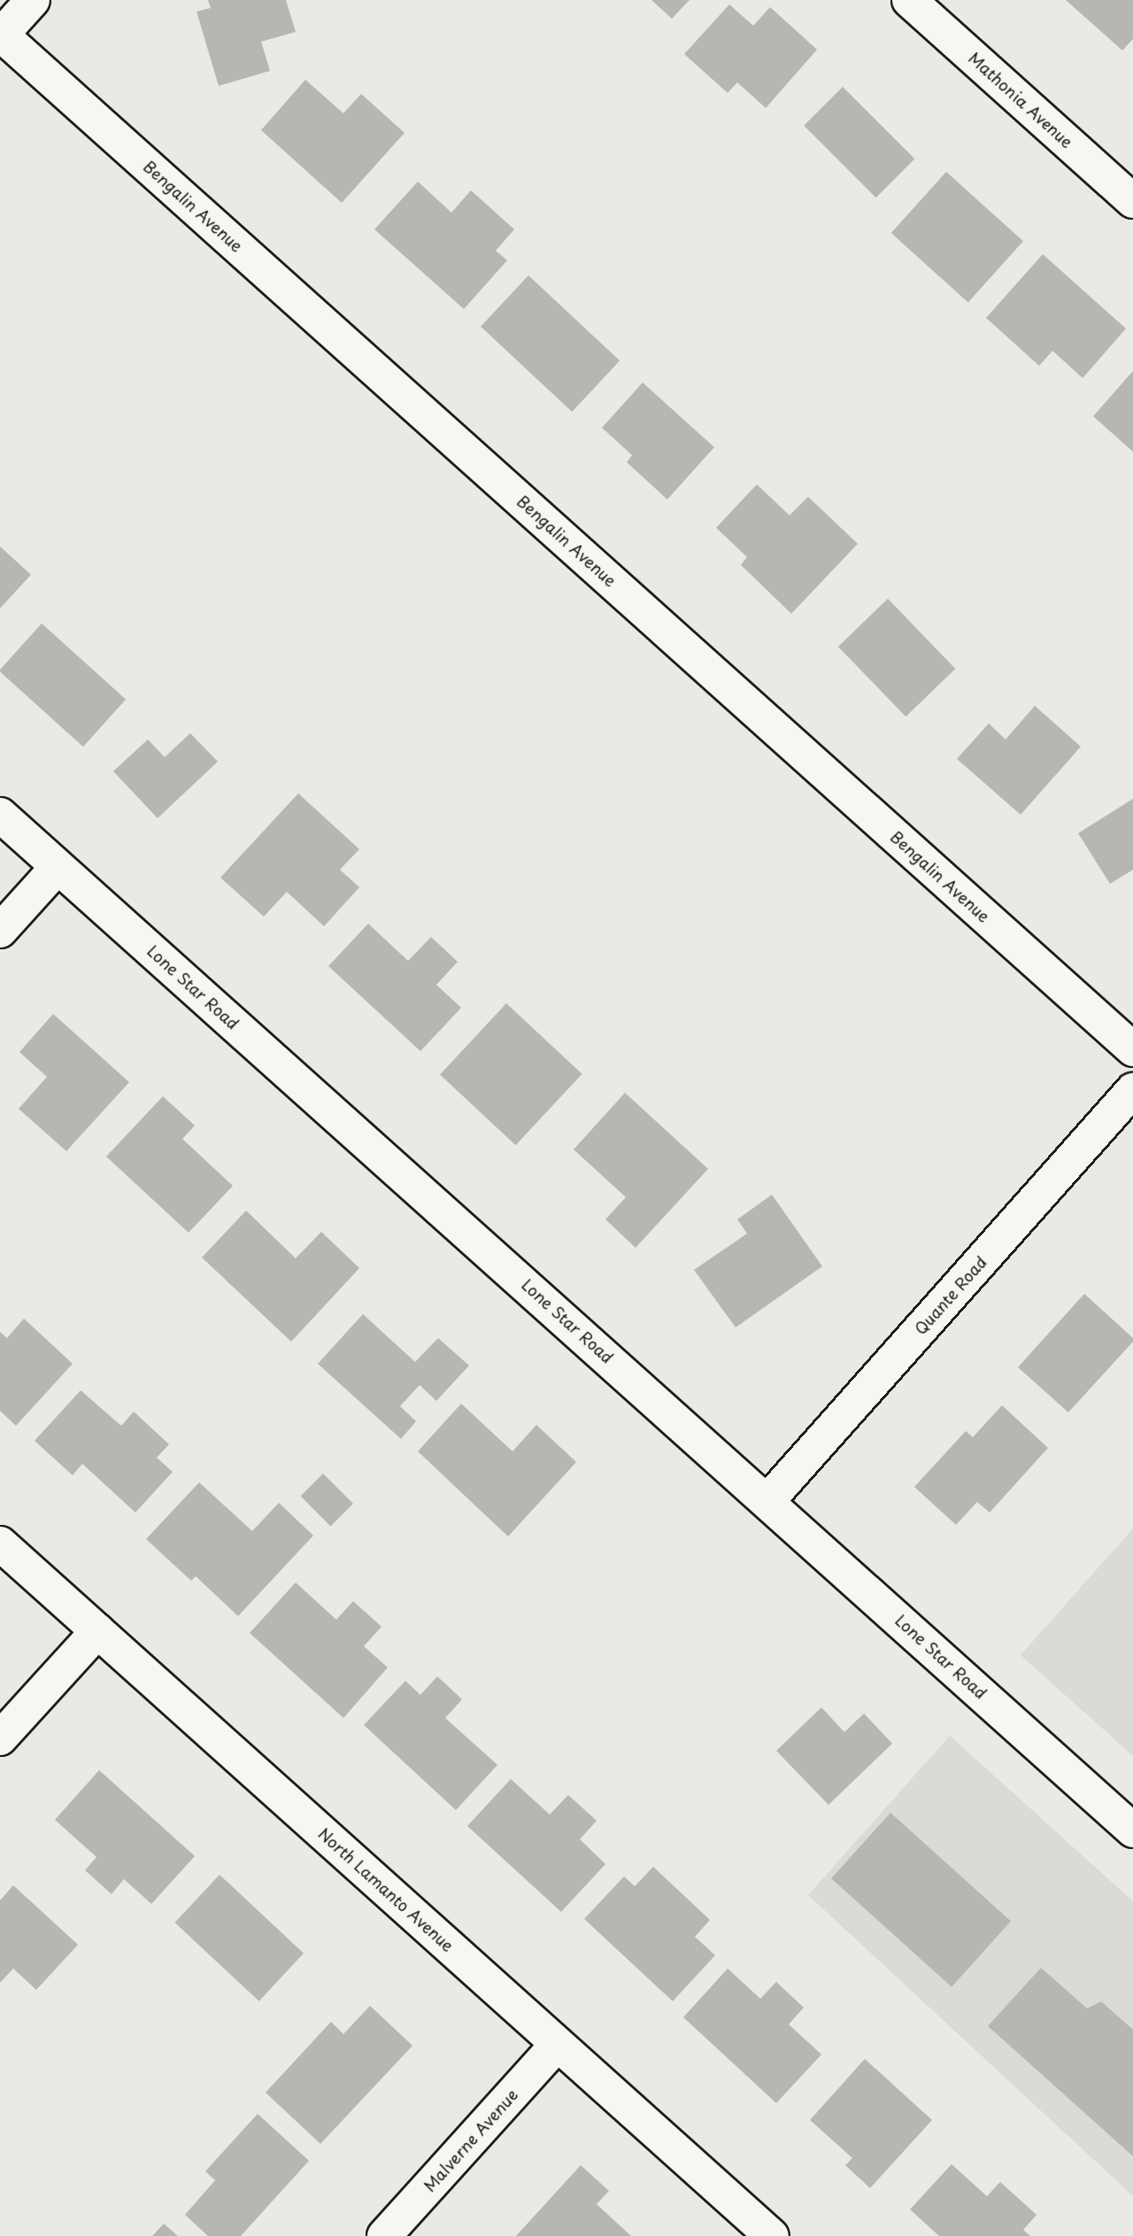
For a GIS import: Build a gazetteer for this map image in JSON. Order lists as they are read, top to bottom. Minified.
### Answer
{"streets":{"street":["Mathonia Avenue","Bengalin Avenue","Lone Star Road","Quante Road","North Lamanto Avenue","Malverne Avenue"]},"crossings":[["Lone Star Road","Quante Road"],["North Lamanto Avenue","Malverne Avenue"]]}
